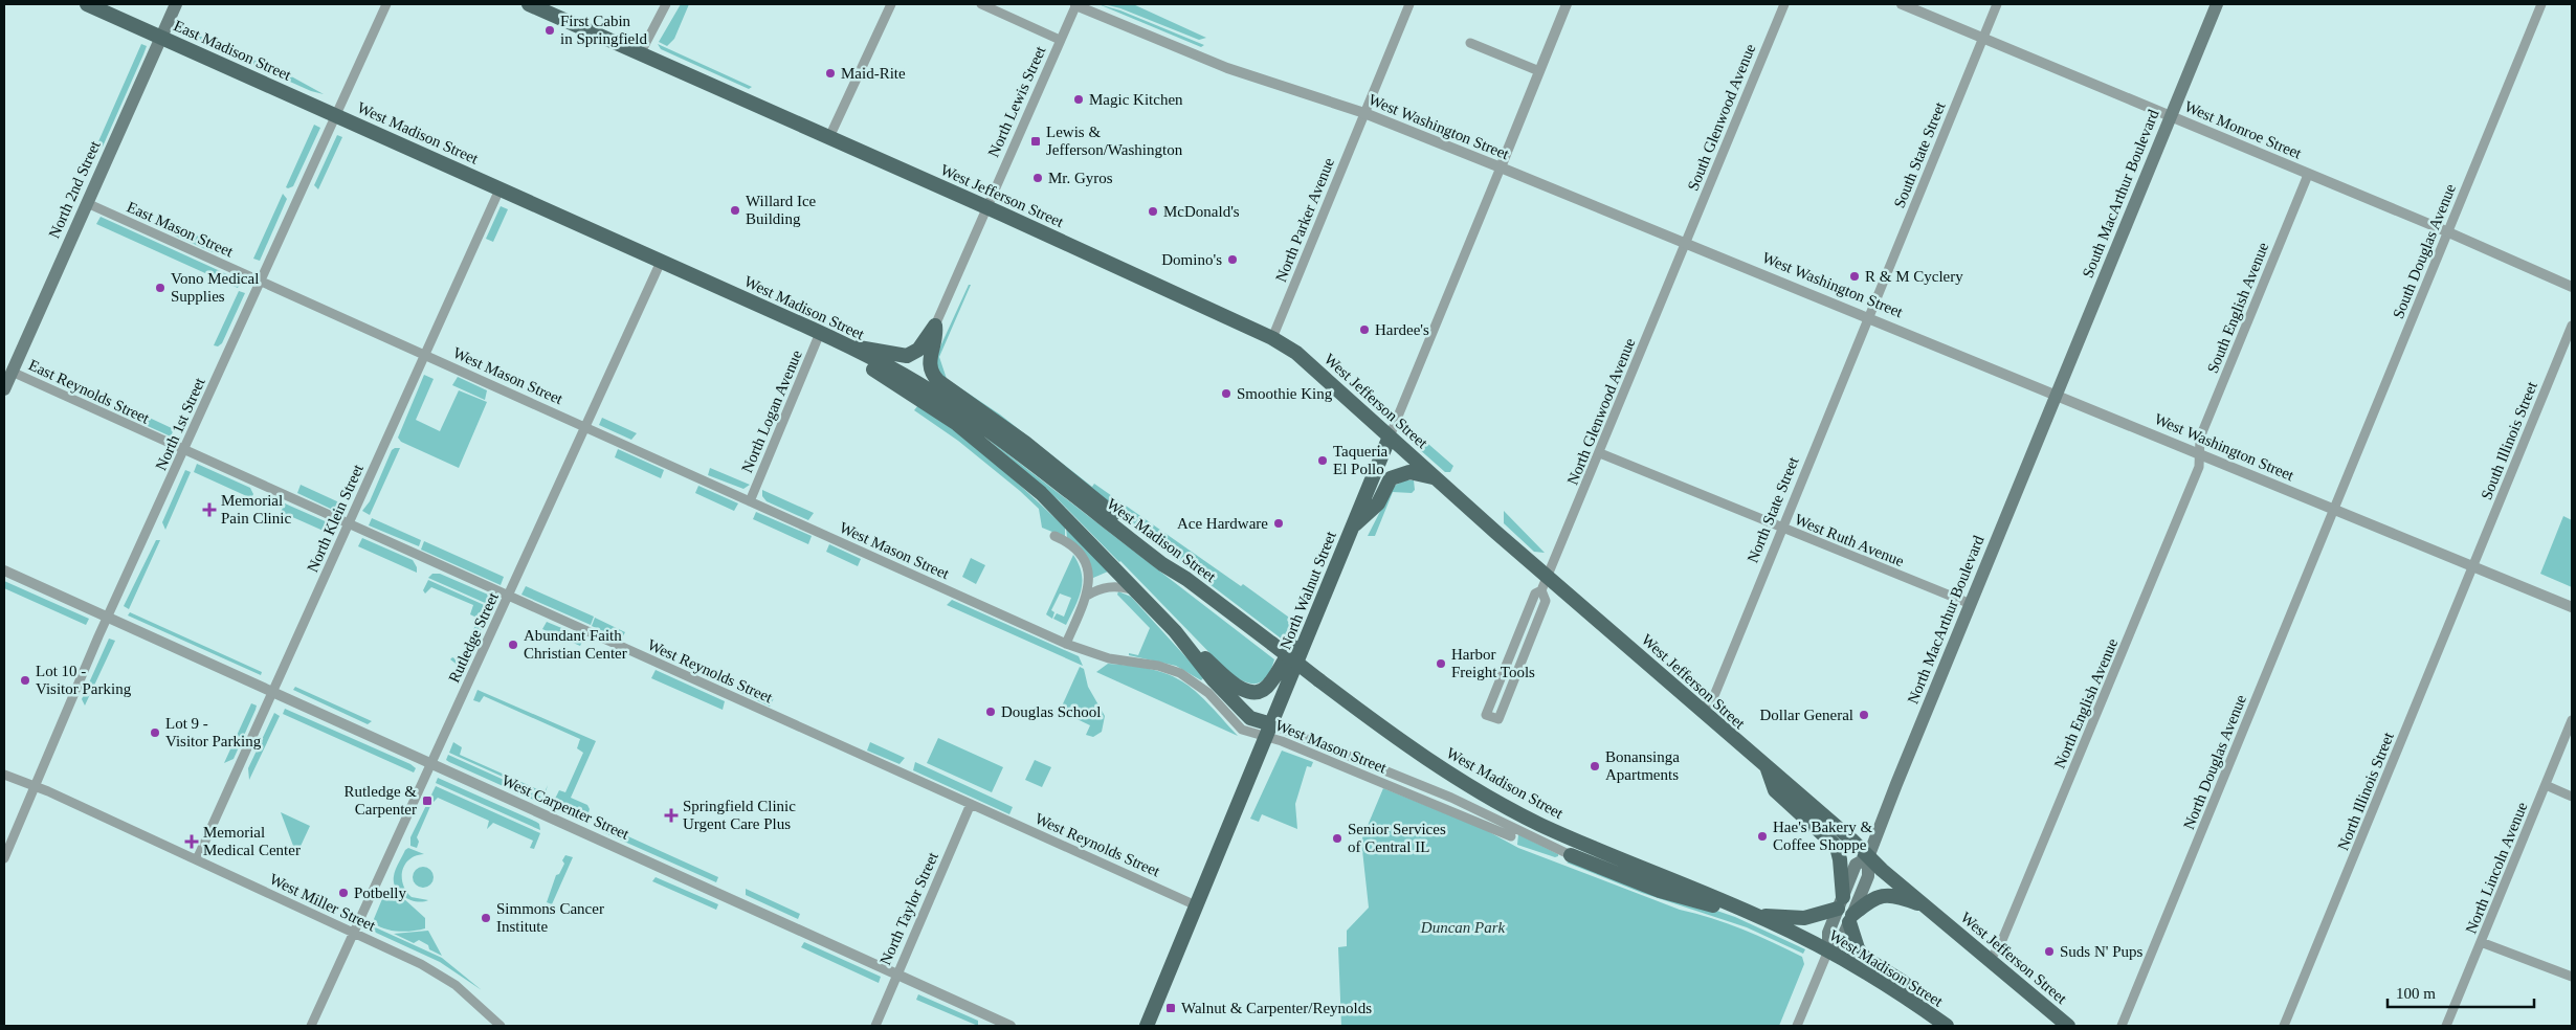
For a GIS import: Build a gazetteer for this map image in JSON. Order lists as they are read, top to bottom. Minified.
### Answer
{"streets":{"main road":["East Madison Street","West Madison Street","North 2nd Street","South MacArthur Boulevard","West Jefferson Street","North Walnut Street","North MacArthur Boulevard"],"street":["North Lewis Street","South Glenwood Avenue","West Washington Street","West Monroe Street","South State Street","North Parker Avenue","East Mason Street","South Douglas Avenue","South English Avenue","West Mason Street","East Reynolds Street","North Logan Avenue","North Glenwood Avenue","North 1st Street","South Illinois Street","North State Street","North Klein Street","West Ruth Avenue","Rutledge Street","West Reynolds Street","North English Avenue","North Douglas Avenue","North Illinois Street","West Carpenter Street","North Lincoln Avenue","West Miller Street","North Taylor Street"]},"crossings":[["East Madison Street","West Madison Street"],["East Madison Street","North 2nd Street"],["East Madison Street","North 1st Street"],["North Lewis Street","West Washington Street"],["North Lewis Street","West Jefferson Street"],["South Glenwood Avenue","West Washington Street"],["South Glenwood Avenue","North Glenwood Avenue"],["West Washington Street","South State Street"],["West Washington Street","South MacArthur Boulevard"],["West Washington Street","North Parker Avenue"],["West Washington Street","South Douglas Avenue"],["West Washington Street","South English Avenue"],["West Washington Street","North Glenwood Avenue"],["West Washington Street","South Illinois Street"],["West Washington Street","North State Street"],["West Washington Street","North Walnut Street"],["West Washington Street","North MacArthur Boulevard"],["West Washington Street","North English Avenue"],["West Washington Street","North Douglas Avenue"],["West Washington Street","North Illinois Street"],["West Monroe Street","South State Street"],["West Monroe Street","South MacArthur Boulevard"],["West Monroe Street","South Douglas Avenue"],["West Monroe Street","South English Avenue"],["West Madison Street","North Logan Avenue"],["West Madison Street","North 1st Street"],["West Madison Street","North Klein Street"],["West Madison Street","North MacArthur Boulevard"],["West Madison Street","Rutledge Street"],["South State Street","North State Street"],["North 2nd Street","East Mason Street"],["North 2nd Street","East Reynolds Street"],["South MacArthur Boulevard","North MacArthur Boulevard"],["West Jefferson Street","North Parker Avenue"],["West Jefferson Street","North Glenwood Avenue"],["West Jefferson Street","North State Street"],["West Jefferson Street","North Walnut Street"],["West Jefferson Street","North MacArthur Boulevard"],["West Jefferson Street","North English Avenue"],["East Mason Street","West Mason Street"],["East Mason Street","North 1st Street"],["South Douglas Avenue","North Douglas Avenue"],["South English Avenue","North English Avenue"],["West Mason Street","North Logan Avenue"],["West Mason Street","North 1st Street"],["West Mason Street","North Klein Street"],["West Mason Street","North Walnut Street"],["West Mason Street","Rutledge Street"],["East Reynolds Street","North 1st Street"],["East Reynolds Street","West Reynolds Street"],["North Glenwood Avenue","West Ruth Avenue"],["North 1st Street","West Reynolds Street"],["North 1st Street","West Carpenter Street"],["North 1st Street","West Miller Street"],["South Illinois Street","North Illinois Street"],["North State Street","West Ruth Avenue"],["North Klein Street","West Reynolds Street"],["North Klein Street","West Carpenter Street"],["North Klein Street","West Miller Street"],["West Ruth Avenue","North MacArthur Boulevard"],["North Walnut Street","West Reynolds Street"],["Rutledge Street","West Reynolds Street"],["Rutledge Street","West Carpenter Street"],["Rutledge Street","West Miller Street"],["West Reynolds Street","North Taylor Street"],["West Carpenter Street","North Taylor Street"]],"parks":["Duncan Park"],"places":{"other":["First Cabin in Springfield","Maid-Rite","Magic Kitchen","Mr. Gyros","Willard Ice Building","McDonald's","Domino's","R & M Cyclery","Vono Medical Supplies","Hardee's","Smoothie King","Taqueria El Pollo","Ace Hardware","Abundant Faith Christian Center","Harbor Freight Tools","Lot 10 - Visitor Parking","Douglas School","Dollar General","Lot 9 - Visitor Parking","Bonansinga Apartments","Hae's Bakery & Coffee Shoppe","Senior Services of Central IL","Potbelly","Simmons Cancer Institute","Suds N' Pups"],"transit":["Lewis & Jefferson/Washington","Rutledge & Carpenter","Walnut & Carpenter/Reynolds"],"health":["Memorial Pain Clinic","Springfield Clinic Urgent Care Plus","Memorial Medical Center"]},"scale_bar":"100 m"}
